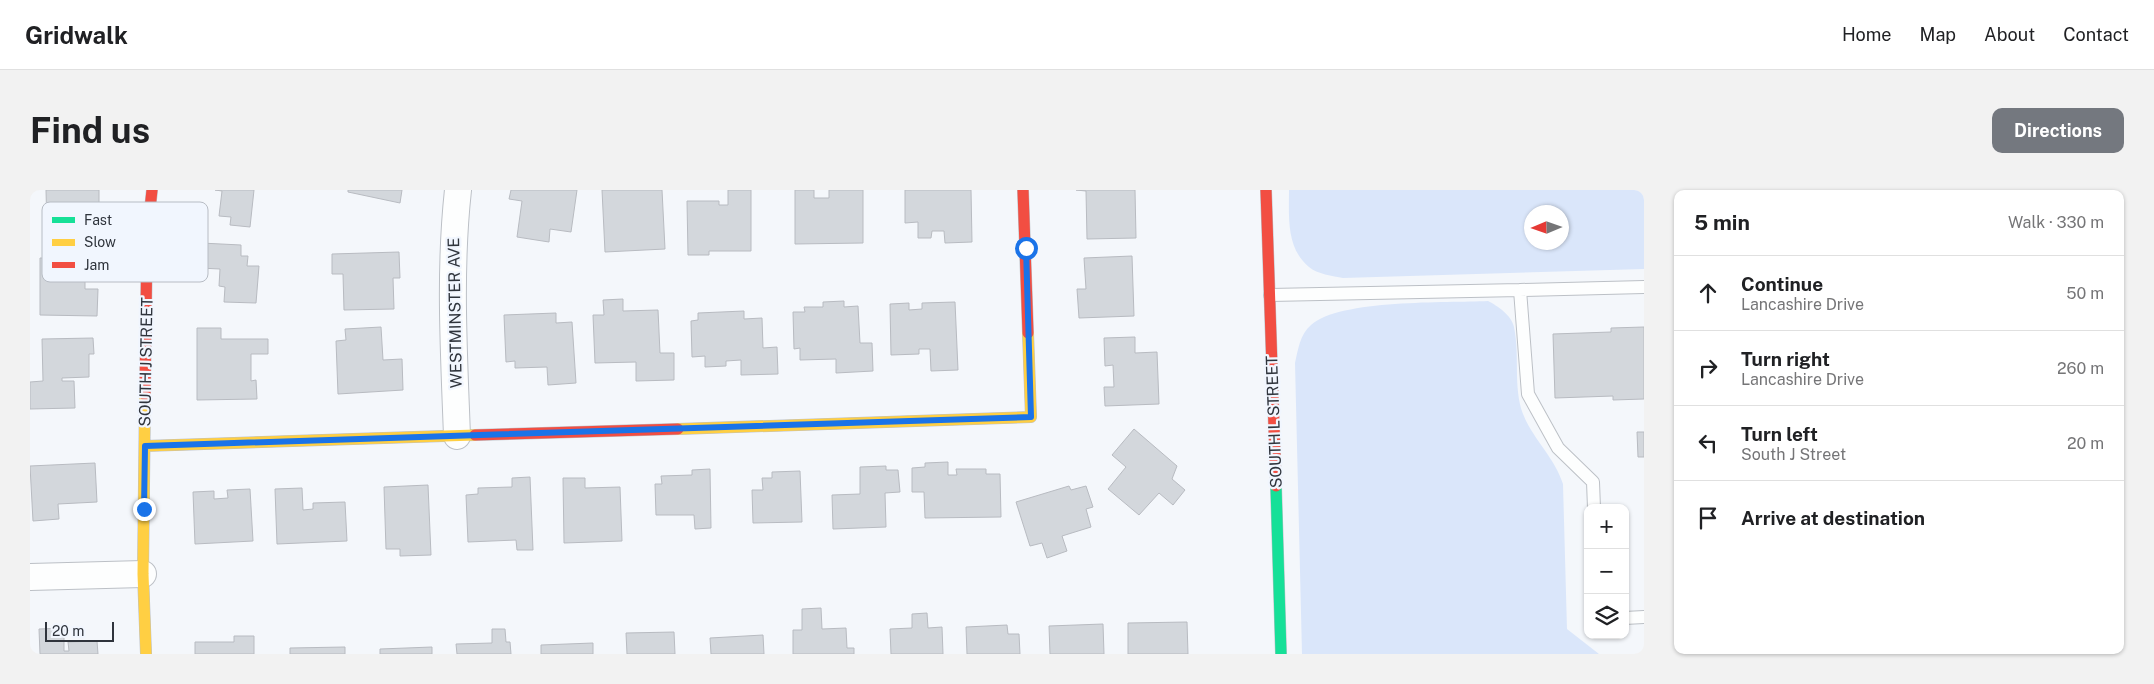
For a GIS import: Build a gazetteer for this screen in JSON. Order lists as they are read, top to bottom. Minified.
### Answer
{"streets":{"street":["WESTMINSTER AVE","SOUTH J STREET","SOUTH L STREET"]},"legend":["Fast","Slow","Jam"],"scale_bar":"20 m","north":"left","page":{"header":"Gridwalk","nav":["Home","Map","About","Contact"],"buttons":"Directions","title":"Find us","heading":["5 min","Walk · 330 m"],"list":[["Continue","Lancashire Drive","50 m"],["Turn right","Lancashire Drive","260 m"],["Turn left","South J Street","20 m"],"Arrive at destination"],"map_buttons":["+","−"],"scale":"20 m"}}
